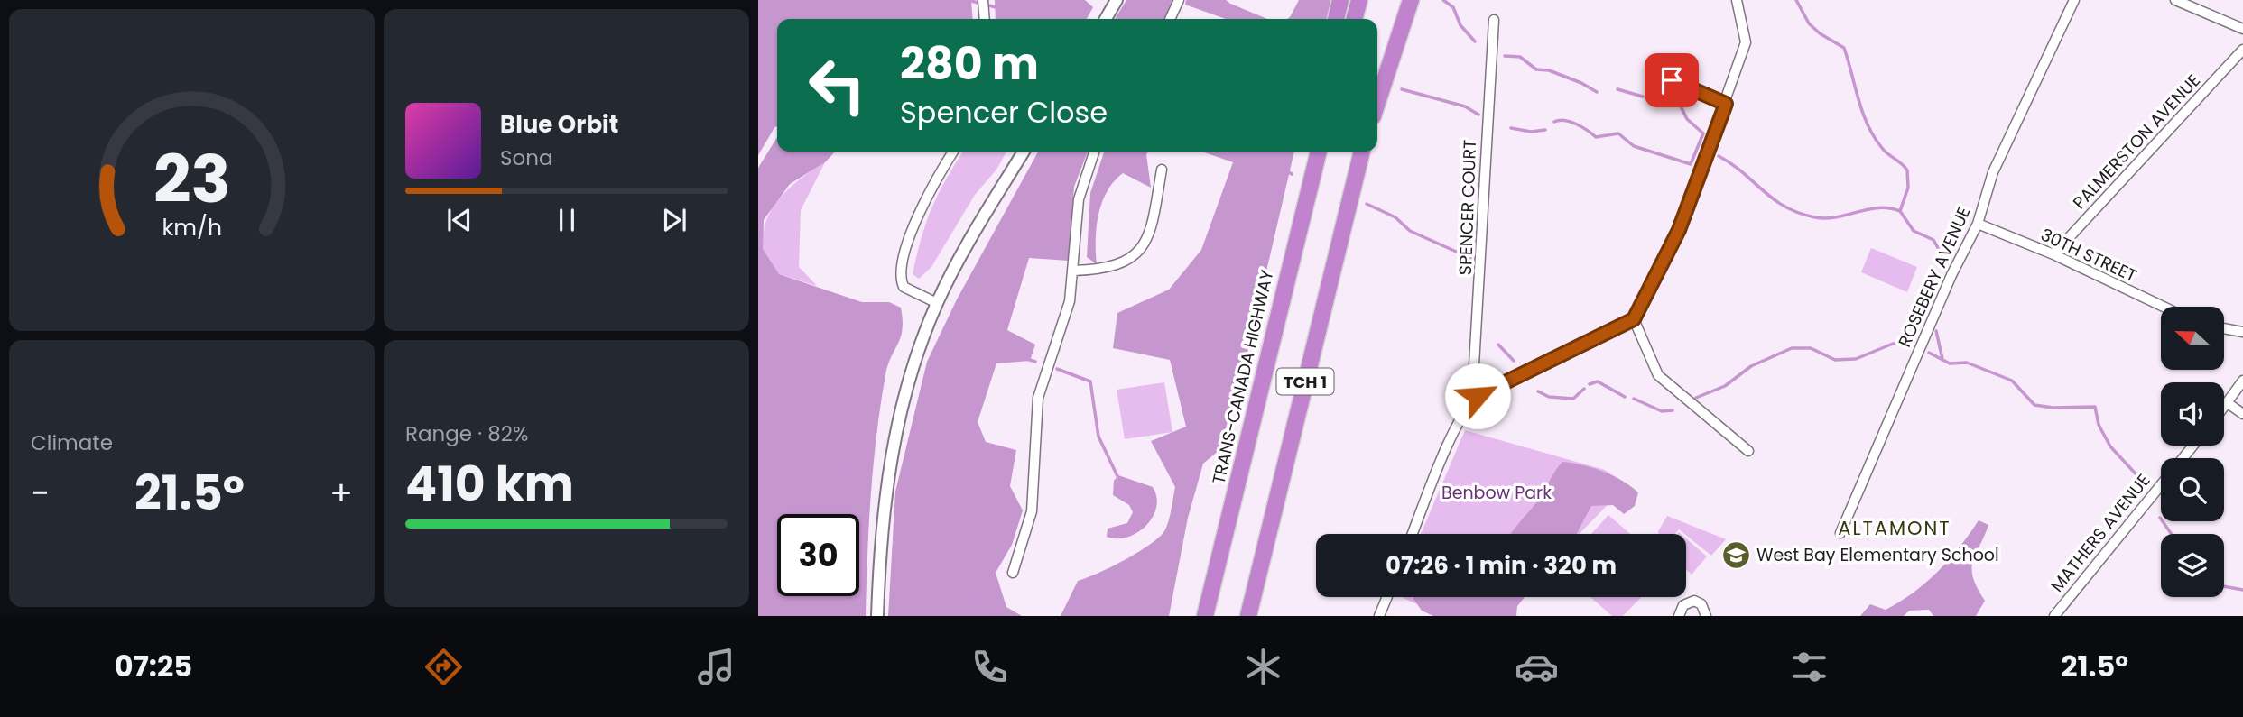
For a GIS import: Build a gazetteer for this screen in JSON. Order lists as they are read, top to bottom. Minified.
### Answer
{"streets":{"highway":["TRANS-CANADA HIGHWAY","TCH 1"],"street":["PALMERSTON AVENUE","SPENCER COURT","30TH STREET","ROSEBERY AVENUE","MATHERS AVENUE"]},"crossings":[["PALMERSTON AVENUE","30TH STREET"],["30TH STREET","ROSEBERY AVENUE"]],"districts":["ALTAMONT"],"parks":["Benbow Park"],"places":{"school or university":["West Bay Elementary School"]},"north":"left","page":{"turn":["280 m","Spencer Close"],"song":["Blue Orbit","Sona"],"tile":["Climate",["Range · 82%","410 km"]],"heat":["−","21.5°","+"],"limit":"30","trip":"07:26 · 1 min · 320 m","tabs":["07:25","21.5°"],"gauge":["23","km/h"]}}
